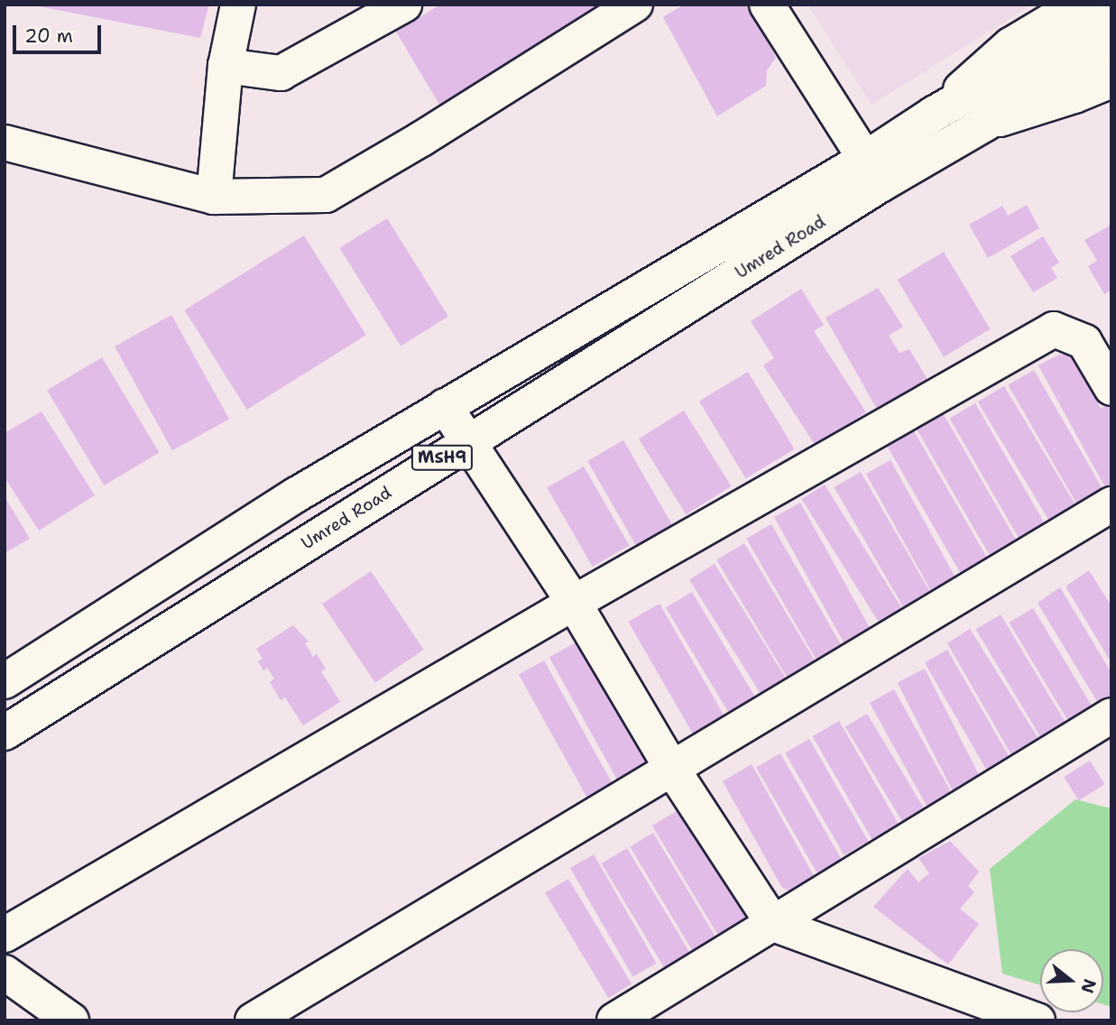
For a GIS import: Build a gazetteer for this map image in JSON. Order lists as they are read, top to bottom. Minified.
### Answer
{"streets":{"street":["Umred Road","MSH9"]},"scale_bar":"20 m","north":"right"}
